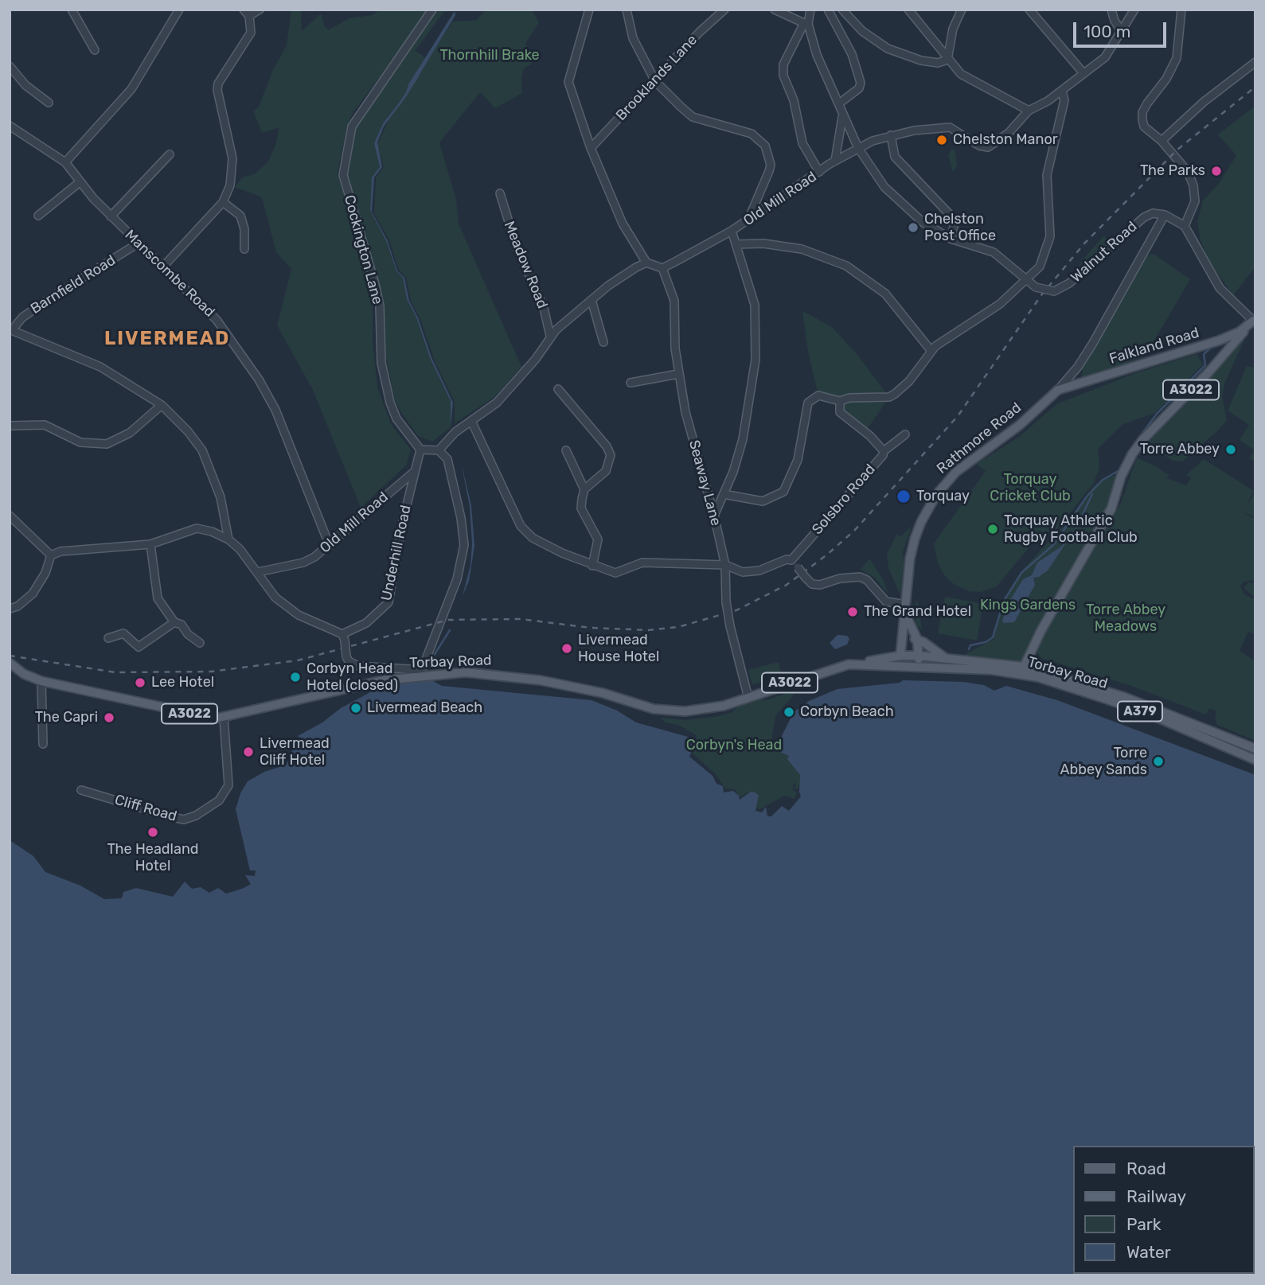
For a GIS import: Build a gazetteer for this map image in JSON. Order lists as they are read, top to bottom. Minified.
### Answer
{"streets":{"main road":["Falkland Road","A3022","Rathmore Road","Torbay Road","A379"],"street":["Brooklands Lane","Old Mill Road","Cockington Lane","Walnut Road","Meadow Road","Manscombe Road","Barnfield Road","Seaway Lane","Solsbro Road","Underhill Road","Cliff Road"]},"crossings":[["Old Mill Road","Walnut Road"],["Old Mill Road","Manscombe Road"],["Old Mill Road","Seaway Lane"],["Old Mill Road","Underhill Road"],["Cockington Lane","Underhill Road"],["Walnut Road","Rathmore Road"],["Manscombe Road","Barnfield Road"],["Falkland Road","A3022"],["Falkland Road","Rathmore Road"],["A3022","Torbay Road"],["Rathmore Road","Torbay Road"],["Seaway Lane","Torbay Road"],["Torbay Road","Cliff Road"]],"districts":["LIVERMEAD"],"parks":["Thornhill Brake","Torquay Cricket Club","Kings Gardens","Torre Abbey Meadows","Corbyn's Head"],"places":["Chelston Manor","The Parks","Chelston Post Office","Torre Abbey","Torquay","Torquay Athletic Rugby Football Club","The Grand Hotel","Livermead House Hotel","Corbyn Head Hotel (closed)","Lee Hotel","Livermead Beach","Corbyn Beach","The Capri","Livermead Cliff Hotel","Torre Abbey Sands","The Headland Hotel"],"legend":["Road","Railway","Park","Water"],"scale_bar":"100 m"}
